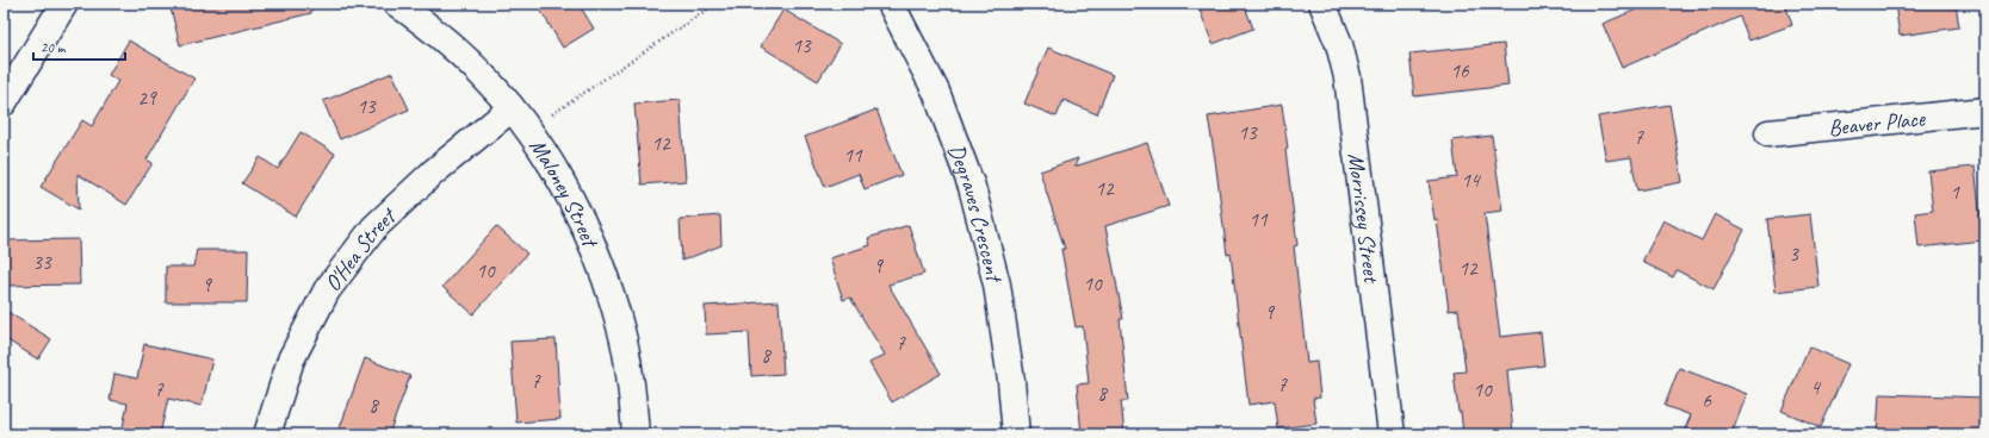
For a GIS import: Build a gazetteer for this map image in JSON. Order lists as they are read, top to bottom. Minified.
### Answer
{"streets":{"street":["Beaver Place","Maloney Street","Degraves Crescent","Morrissey Street","O'Hea Street"]},"crossings":[["Maloney Street","O'Hea Street"]],"house_numbers":["13","16","29","13","13","7","12","11","14","12","1","11","3","33","9","12","10","10","9","9","7","8","7","7","4","7","10","8","6","8"],"scale_bar":"20 m"}
